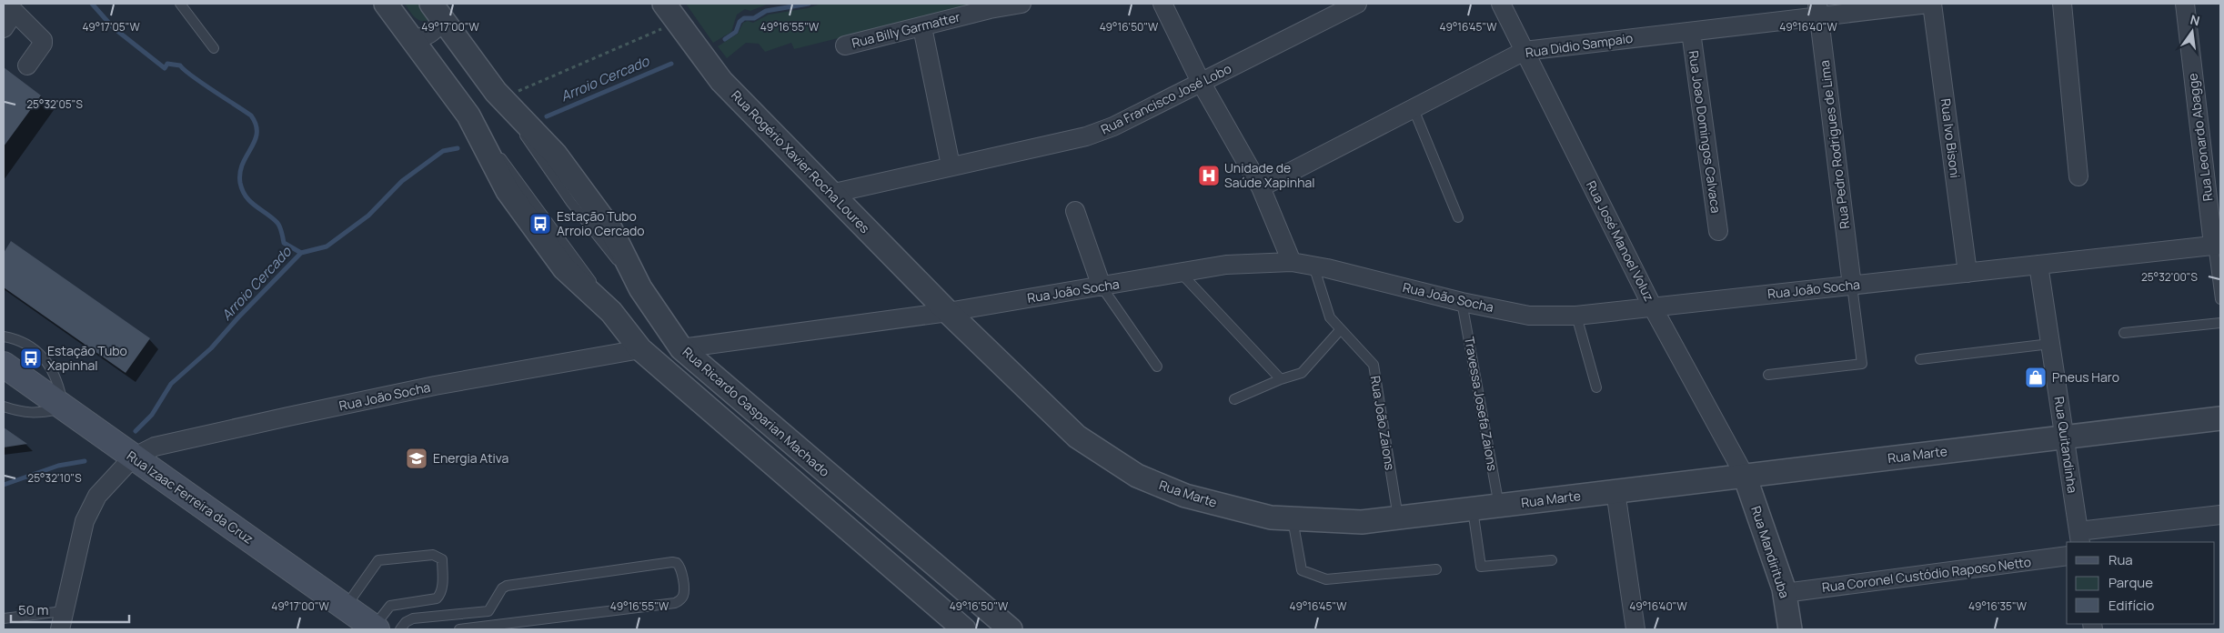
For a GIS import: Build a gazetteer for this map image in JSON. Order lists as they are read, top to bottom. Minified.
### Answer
{"streets":{"main road":["Rua Izaac Ferreira da Cruz"],"street":["Rua Billy Garmatter","Rua Didio Sampaio","Rua Francisco José Lobo","Rua Joao Domingos Calvaca","Rua Leonardo Abagge","Rua Ivo Bisoni","Rua Pedro Rodrigues de Lima","Rua Rogério Xavier Rocha Loures","Rua José Manoel Voluz","Rua João Socha","Rua Ricardo Gasparian Machado","Rua Quitandinha","Rua Marte","Rua Mandirituba","Rua Coronel Custódio Raposo Netto"],"lane":["Travessa Josefa Zaions","Rua João Zaions"]},"crossings":[["Rua Didio Sampaio","Rua Joao Domingos Calvaca"],["Rua Didio Sampaio","Rua Pedro Rodrigues de Lima"],["Rua Didio Sampaio","Rua José Manoel Voluz"],["Rua Francisco José Lobo","Rua Rogério Xavier Rocha Loures"],["Rua Leonardo Abagge","Rua João Socha"],["Rua Ivo Bisoni","Rua João Socha"],["Rua Pedro Rodrigues de Lima","Rua João Socha"],["Rua Rogério Xavier Rocha Loures","Rua João Socha"],["Rua Rogério Xavier Rocha Loures","Rua Marte"],["Rua José Manoel Voluz","Rua João Socha"],["Rua José Manoel Voluz","Rua Marte"],["Rua José Manoel Voluz","Rua Mandirituba"],["Rua João Socha","Travessa Josefa Zaions"],["Rua João Socha","Rua Ricardo Gasparian Machado"],["Rua João Socha","Rua João Zaions"],["Rua João Socha","Rua Quitandinha"],["Rua João Socha","Rua Marte"],["Rua João Socha","Rua Izaac Ferreira da Cruz"],["Travessa Josefa Zaions","Rua Marte"],["Rua João Zaions","Rua Marte"],["Rua Quitandinha","Rua Marte"],["Rua Marte","Rua Mandirituba"],["Rua Mandirituba","Rua Coronel Custódio Raposo Netto"]],"water":["Arroio Cercado"],"places":{"hospital":["Unidade de Saúde Xapinhal"],"bus stop":["Estação Tubo Arroio Cercado","Estação Tubo Xapinhal"],"shop":["Pneus Haro"],"school or university":["Energia Ativa"]},"legend":["Rua","Parque","Edifício"],"scale_bar":"50 m","north":"top","coordinates":["49°16'45\"W","49°17'05\"W","49°17'00\"W","49°16'55\"W","49°16'50\"W","49°16'40\"W","25°32'05\"S","25°32'00\"S","25°32'10\"S","49°16'35\"W"]}
